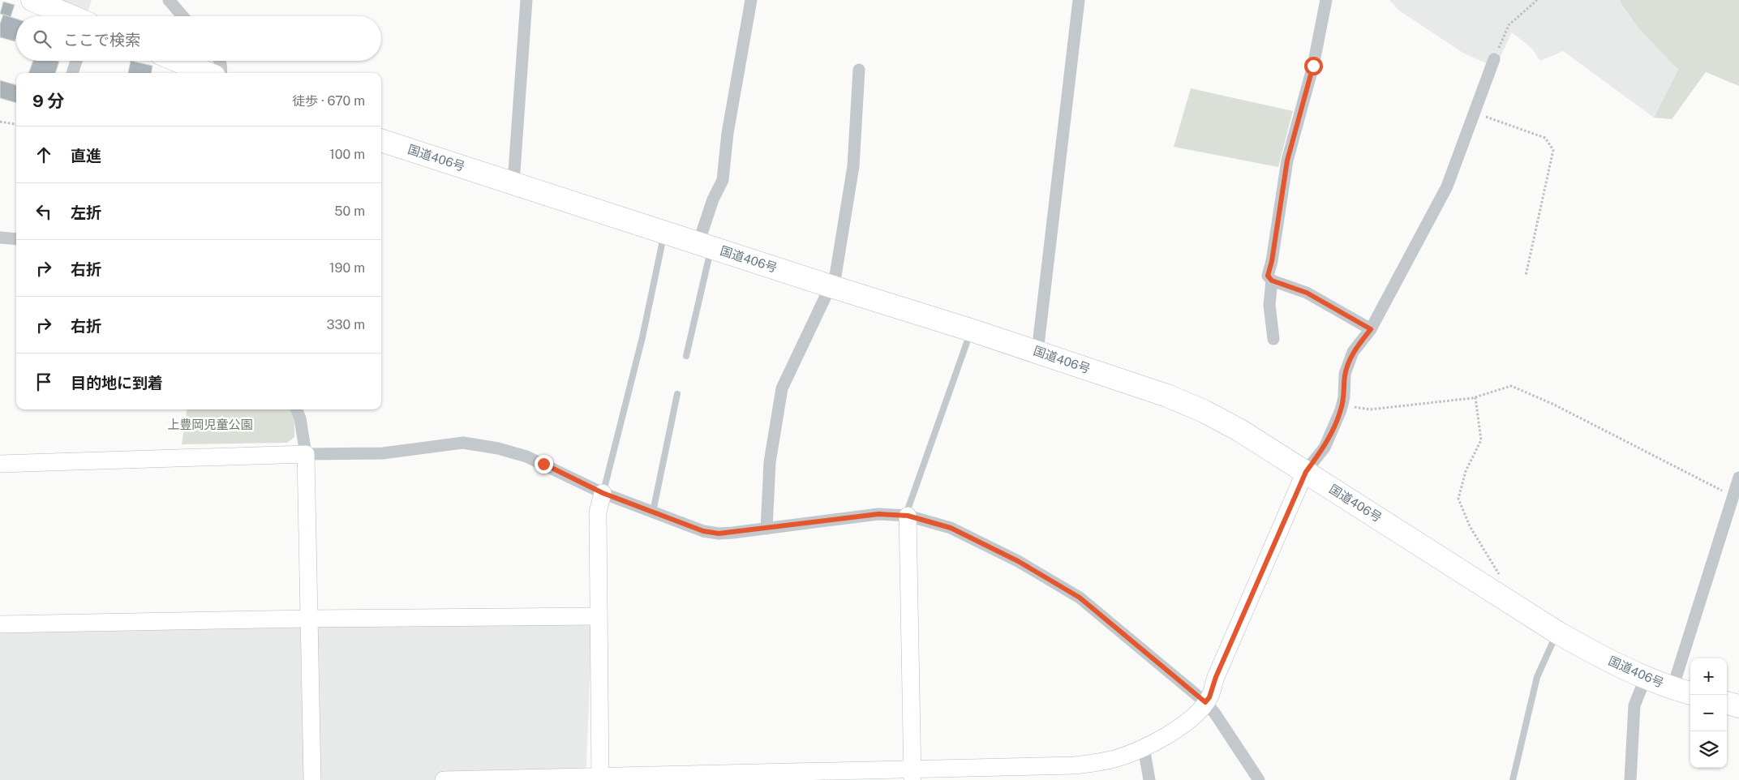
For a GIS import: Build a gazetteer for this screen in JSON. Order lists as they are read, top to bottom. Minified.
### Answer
{"streets":{"highway":["国道406号"]},"parks":["上豊岡児童公園"],"page":{"search":"ここで検索","heading":["9 分","徒歩 · 670 m"],"list":[["直進","100 m"],["左折","50 m"],["右折","190 m"],["右折","330 m"],"目的地に到着"],"map_buttons":["+","−"]}}
